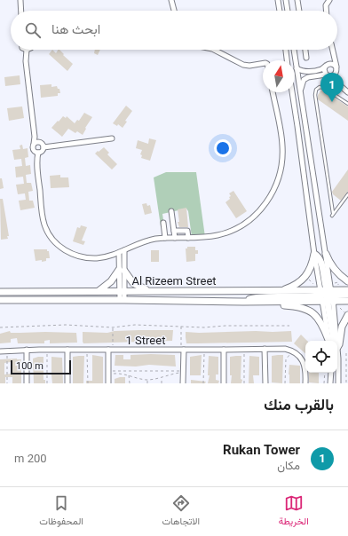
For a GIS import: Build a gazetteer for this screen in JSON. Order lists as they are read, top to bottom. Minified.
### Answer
{"streets":{"street":["Al Rizeem Street","1 Street"]},"scale_bar":"100 m","north":"top","page":{"search":"ابحث هنا","pins":"1","scale":"100 m","heading":"بالقرب منك","list":[{"mark":"1","name":"Rukan Tower","note":"مكان","value":"200 m"}],"nav":["الخريطة","الاتجاهات","المحفوظات"]}}
